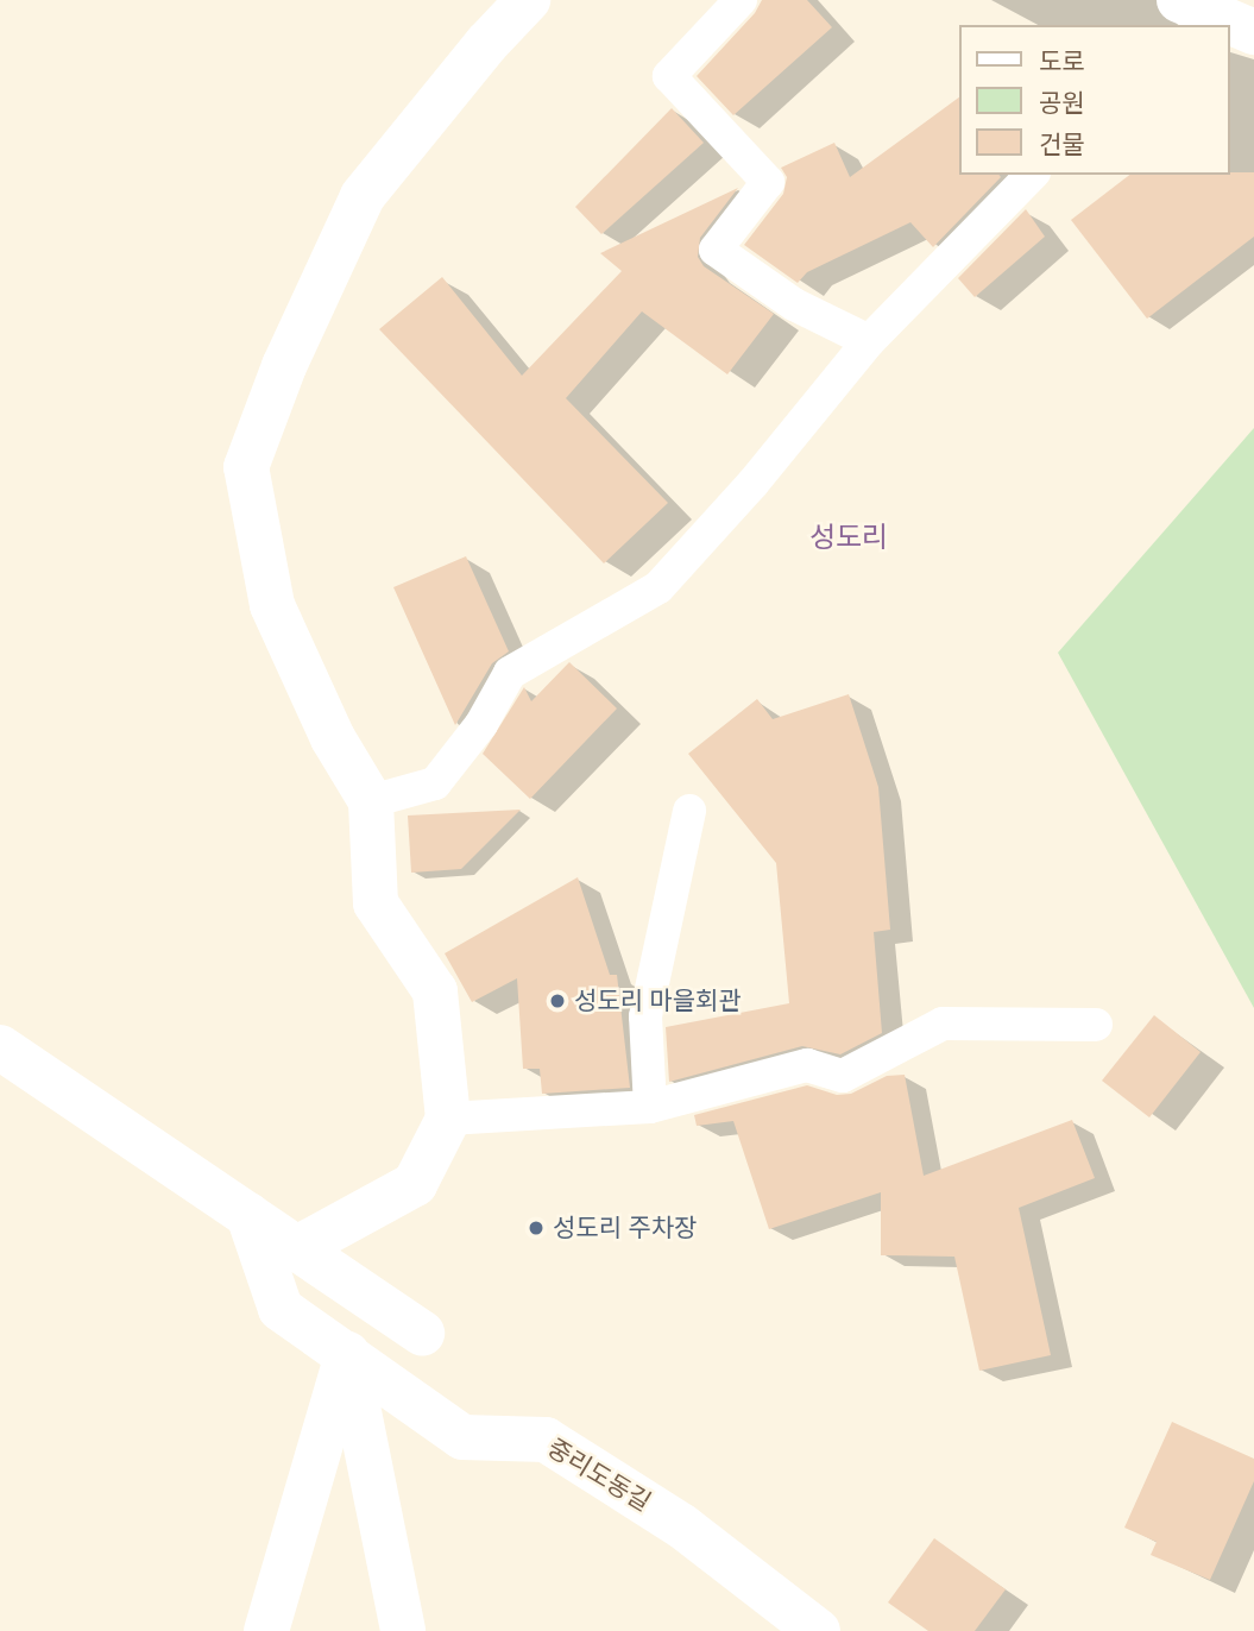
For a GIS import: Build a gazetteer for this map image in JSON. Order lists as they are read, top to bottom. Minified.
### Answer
{"streets":{"street":["중리도동길"]},"districts":["성도리"],"places":["성도리 마을회관","성도리 주차장"],"legend":["도로","공원","건물"]}
